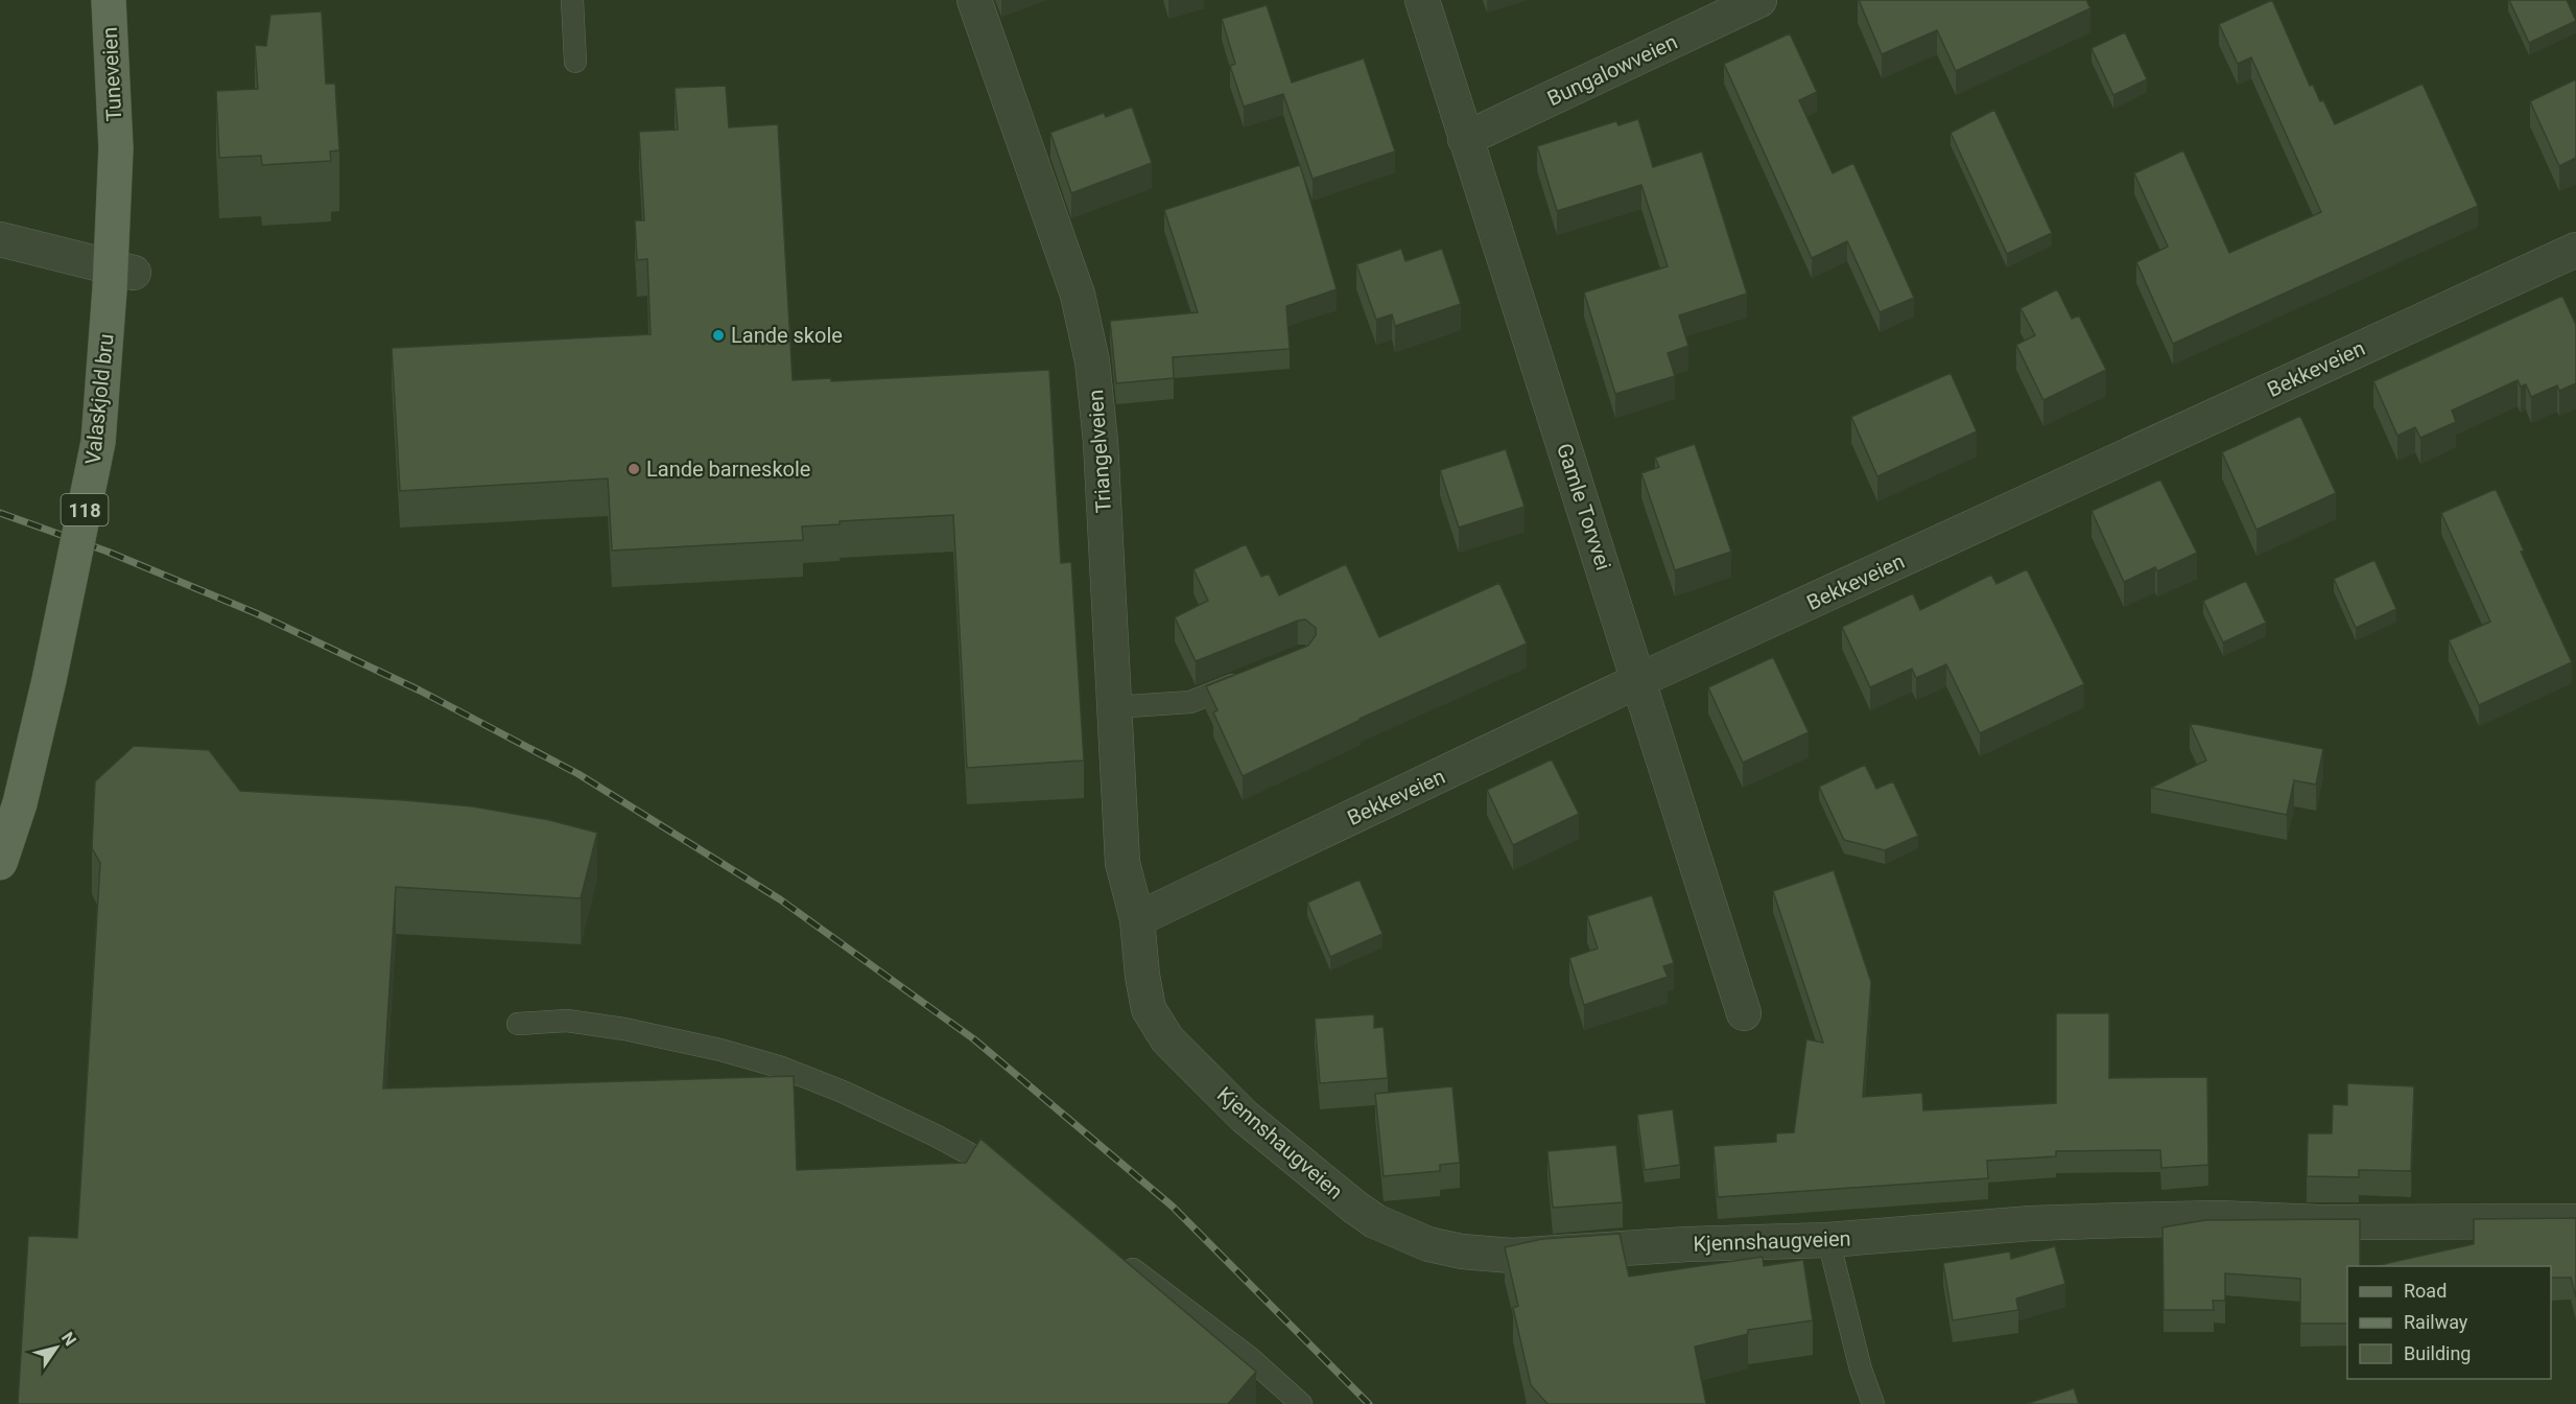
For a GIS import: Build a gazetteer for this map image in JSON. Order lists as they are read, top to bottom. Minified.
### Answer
{"streets":{"main road":["Tuneveien","Valaskjold bru","118"],"street":["Bungalowveien","Bekkeveien","Triangelveien","Gamle Torvvei","Kjennshaugveien"]},"crossings":[["Bungalowveien","Gamle Torvvei"],["Tuneveien","Valaskjold bru"],["Bekkeveien","Triangelveien"],["Bekkeveien","Gamle Torvvei"],["Bekkeveien","Kjennshaugveien"],["Triangelveien","Kjennshaugveien"]],"places":["Lande skole","Lande barneskole"],"legend":["Road","Railway","Building"],"north":"top right"}
